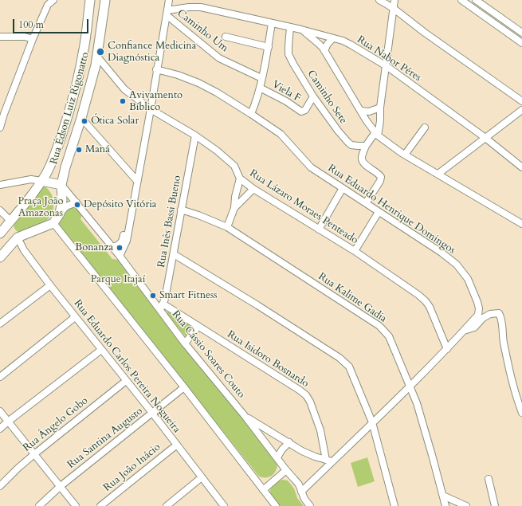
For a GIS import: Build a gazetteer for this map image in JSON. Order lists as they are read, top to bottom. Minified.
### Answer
{"streets":{"main road":["Rua Édson Luiz Rigonatto"],"street":["Caminho Um","Rua Nabor Péres","Viela F","Caminho Sete","Rua Lázaro Moraes Penteado","Rua Eduardo Henrique Domingos","Rua Inês Bassi Bueno","Rua Kalime Gadia","Rua Cássio Soares Couto","Rua Isidoro Bosnardo","Rua Eduardo Carlos Pereira Nogueira","Rua Ângelo Gobo","Rua Santina Augusto","Rua João Inácio"]},"crossings":[["Caminho Um","Rua Nabor Péres"],["Rua Nabor Péres","Caminho Sete"],["Viela F","Caminho Sete"],["Rua Édson Luiz Rigonatto","Rua Lázaro Moraes Penteado"],["Rua Édson Luiz Rigonatto","Rua Cássio Soares Couto"],["Rua Lázaro Moraes Penteado","Rua Eduardo Henrique Domingos"],["Rua Lázaro Moraes Penteado","Rua Inês Bassi Bueno"],["Rua Eduardo Henrique Domingos","Rua Kalime Gadia"],["Rua Eduardo Henrique Domingos","Rua Cássio Soares Couto"],["Rua Eduardo Henrique Domingos","Rua Isidoro Bosnardo"],["Rua Inês Bassi Bueno","Rua Kalime Gadia"],["Rua Inês Bassi Bueno","Rua Cássio Soares Couto"],["Rua Inês Bassi Bueno","Rua Isidoro Bosnardo"],["Rua Cássio Soares Couto","Rua Isidoro Bosnardo"],["Rua Eduardo Carlos Pereira Nogueira","Rua Ângelo Gobo"],["Rua Eduardo Carlos Pereira Nogueira","Rua Santina Augusto"],["Rua Eduardo Carlos Pereira Nogueira","Rua João Inácio"]],"parks":["Praça João Amazonas","Parque Itajaí"],"places":["Confiance Medicina Diagnóstica","Avivamento Bíblico","Ótica Solar","Maná","Depósito Vitória","Bonanza","Smart Fitness"],"scale_bar":"100 m"}
